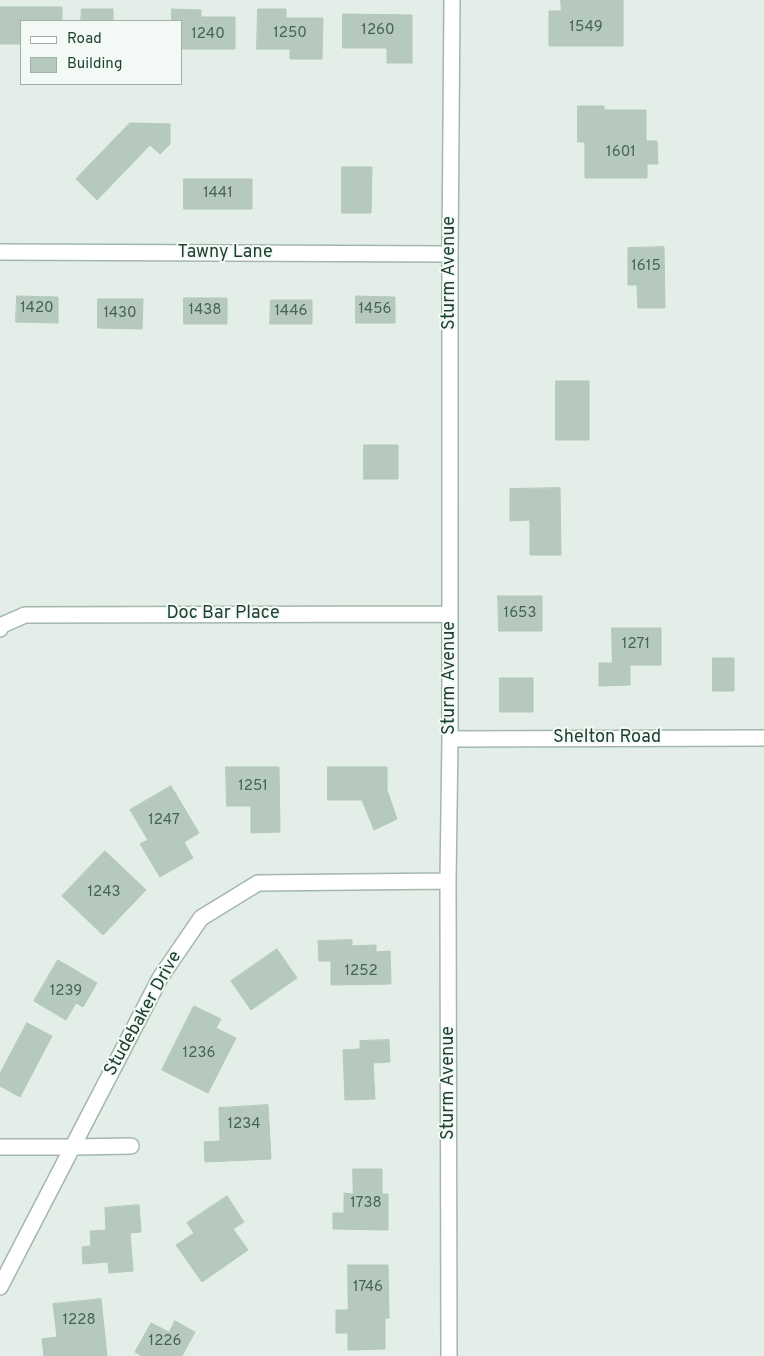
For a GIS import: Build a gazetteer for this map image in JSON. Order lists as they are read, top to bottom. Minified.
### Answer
{"streets":{"street":["Tawny Lane","Sturm Avenue","Doc Bar Place","Shelton Road","Studebaker Drive"]},"crossings":[["Tawny Lane","Sturm Avenue"],["Sturm Avenue","Doc Bar Place"],["Sturm Avenue","Shelton Road"],["Sturm Avenue","Studebaker Drive"]],"house_numbers":["1549","1260","1250","1240","1601","1441","1615","1420","1456","1438","1446","1430","1653","1271","1251","1247","1243","1252","1239","1236","1234","1738","1746","1228","1226"],"legend":["Road","Building"]}
